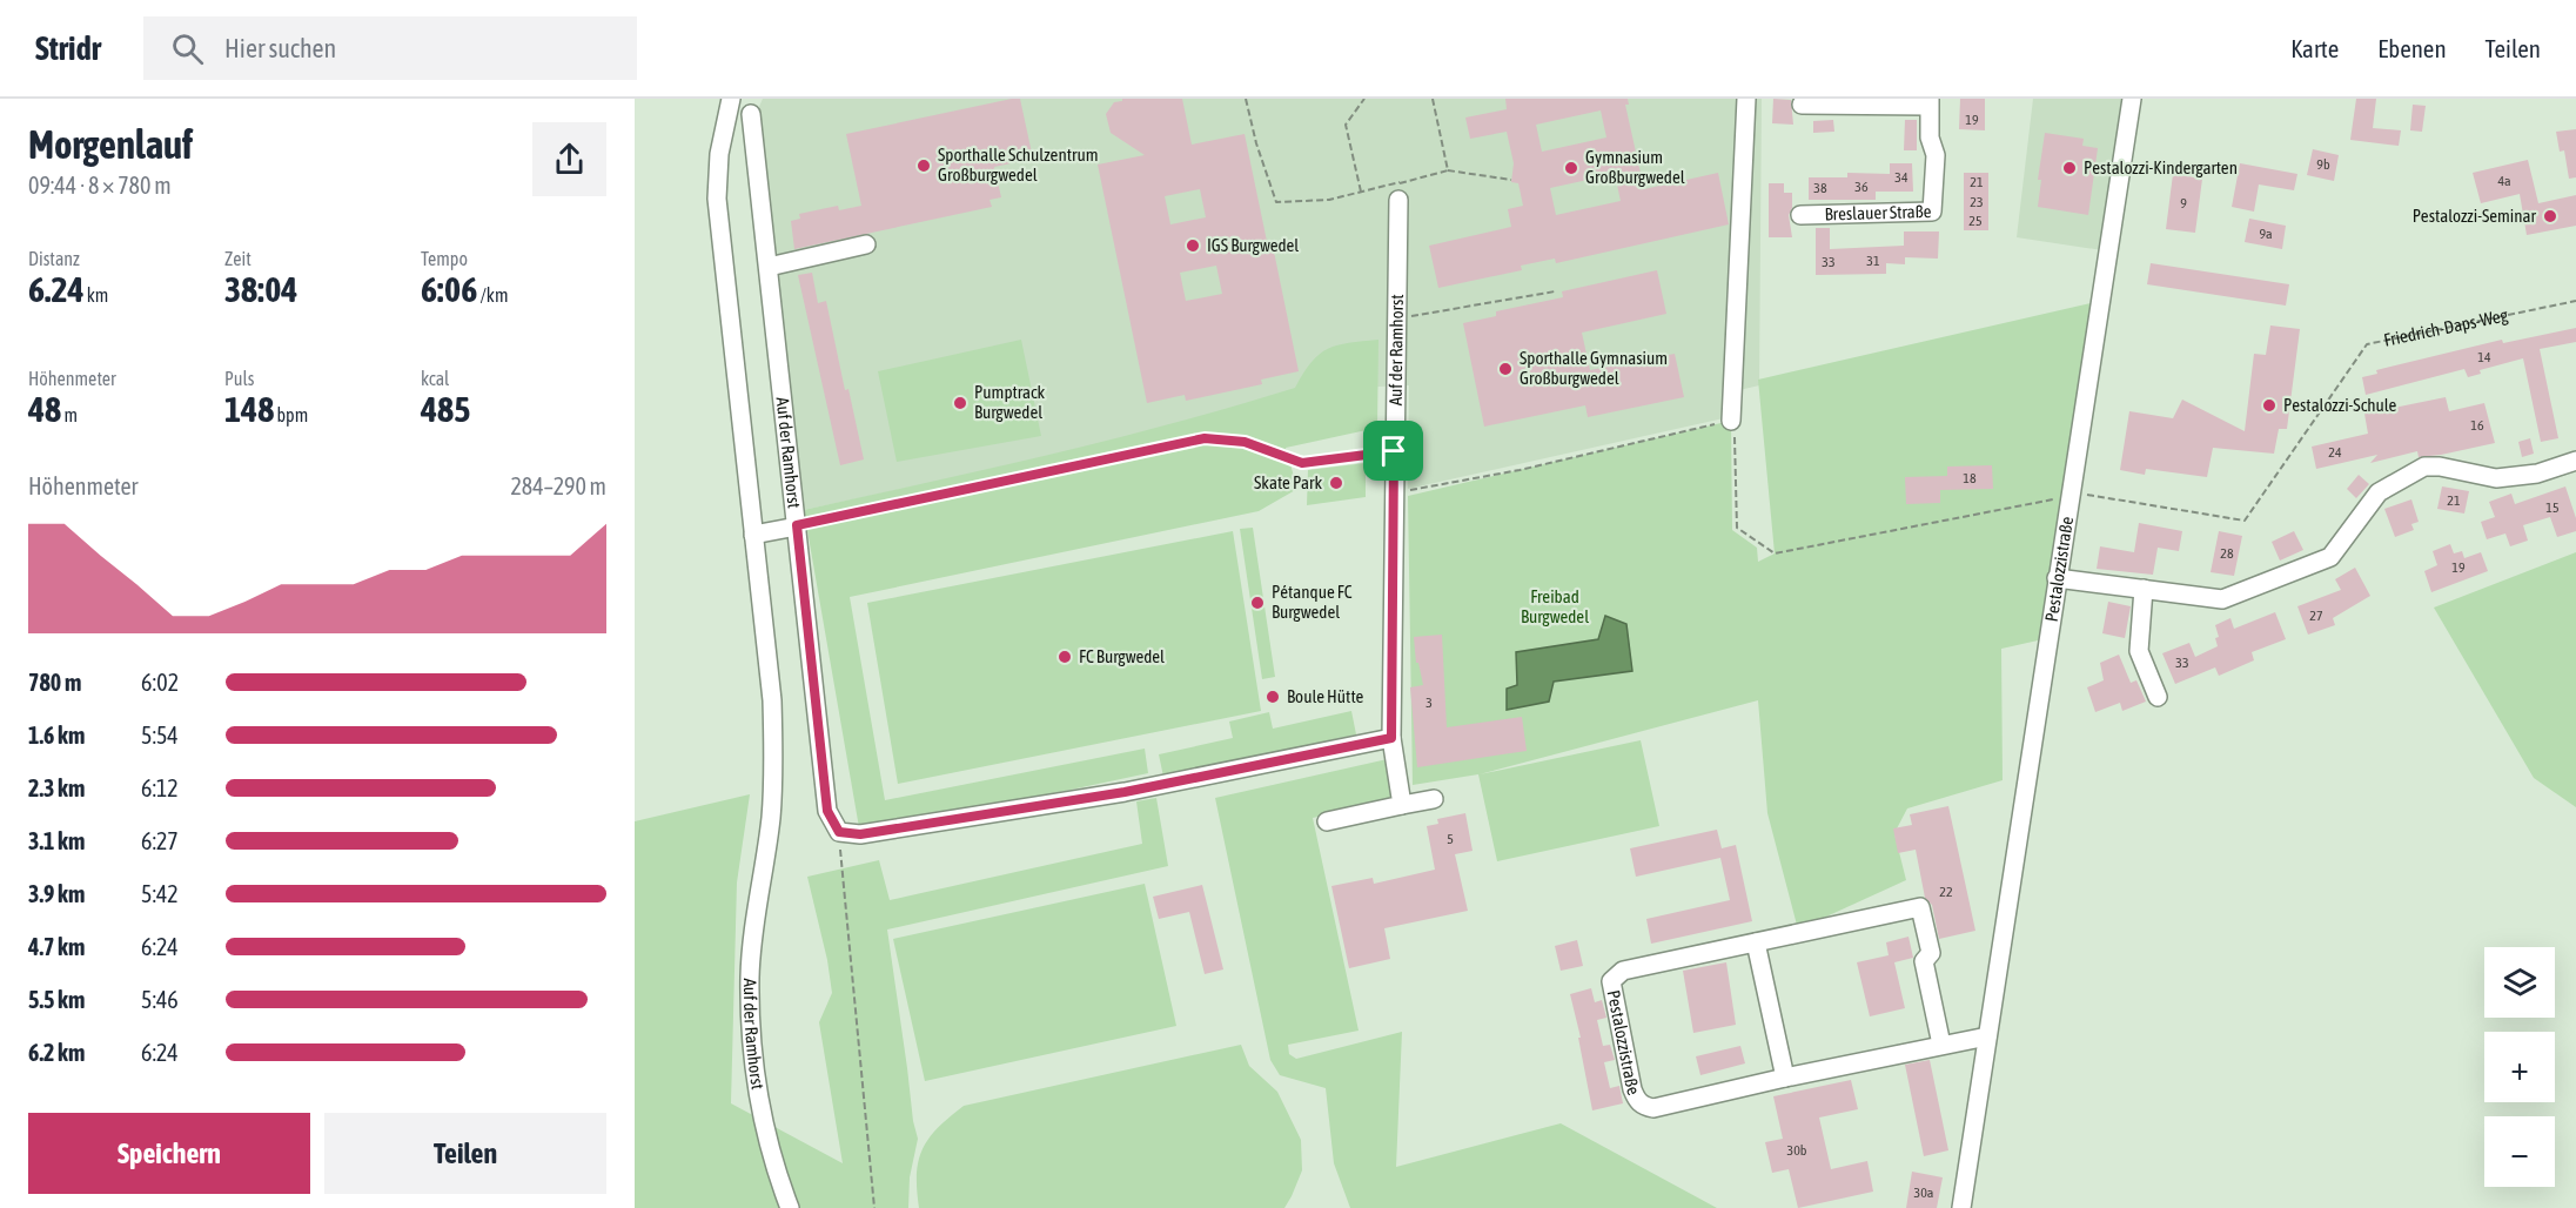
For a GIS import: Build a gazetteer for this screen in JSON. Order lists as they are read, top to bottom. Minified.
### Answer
{"streets":{"street":["Breslauer Straße","Auf der Ramhorst","Pestalozzistraße"],"path":["Friedrich-Daps-Weg"]},"crossings":[["Friedrich-Daps-Weg","Pestalozzistraße"]],"parks":["Freibad Burgwedel"],"places":["Sporthalle Schulzentrum Großburgwedel","Gymnasium Großburgwedel","Pestalozzi-Kindergarten","Pestalozzi-Seminar","IGS Burgwedel","Sporthalle Gymnasium Großburgwedel","Pumptrack Burgwedel","Pestalozzi-Schule","Skate Park","Pétanque FC Burgwedel","FC Burgwedel","Boule Hütte"],"house_numbers":["19","9b","34","4a","21","36","38","23","9","25","9a","31","33","14","16","24","18","21","15","28","19","27","33","3","5","22","30b","30a"],"page":{"header":"Stridr","search":"Hier suchen","nav":["Karte","Ebenen","Teilen"],"heading":["Morgenlauf","09:44 · 8 × 780 m"],"stats":[["Distanz","6.24 km"],["Zeit","38:04"],["Tempo","6:06 /km"],["Höhenmeter","48 m"],["Puls","148 bpm"],["kcal","485"]],"chart":["Höhenmeter","284–290 m"],"list":[{"name":"780 m","note":"6:02"},{"name":"1.6 km","note":"5:54"},{"name":"2.3 km","note":"6:12"},{"name":"3.1 km","note":"6:27"},{"name":"3.9 km","note":"5:42"},{"name":"4.7 km","note":"6:24"},{"name":"5.5 km","note":"5:46"},{"name":"6.2 km","note":"6:24"}],"map_buttons":["+","−"],"buttons":["Speichern","Teilen"]}}
